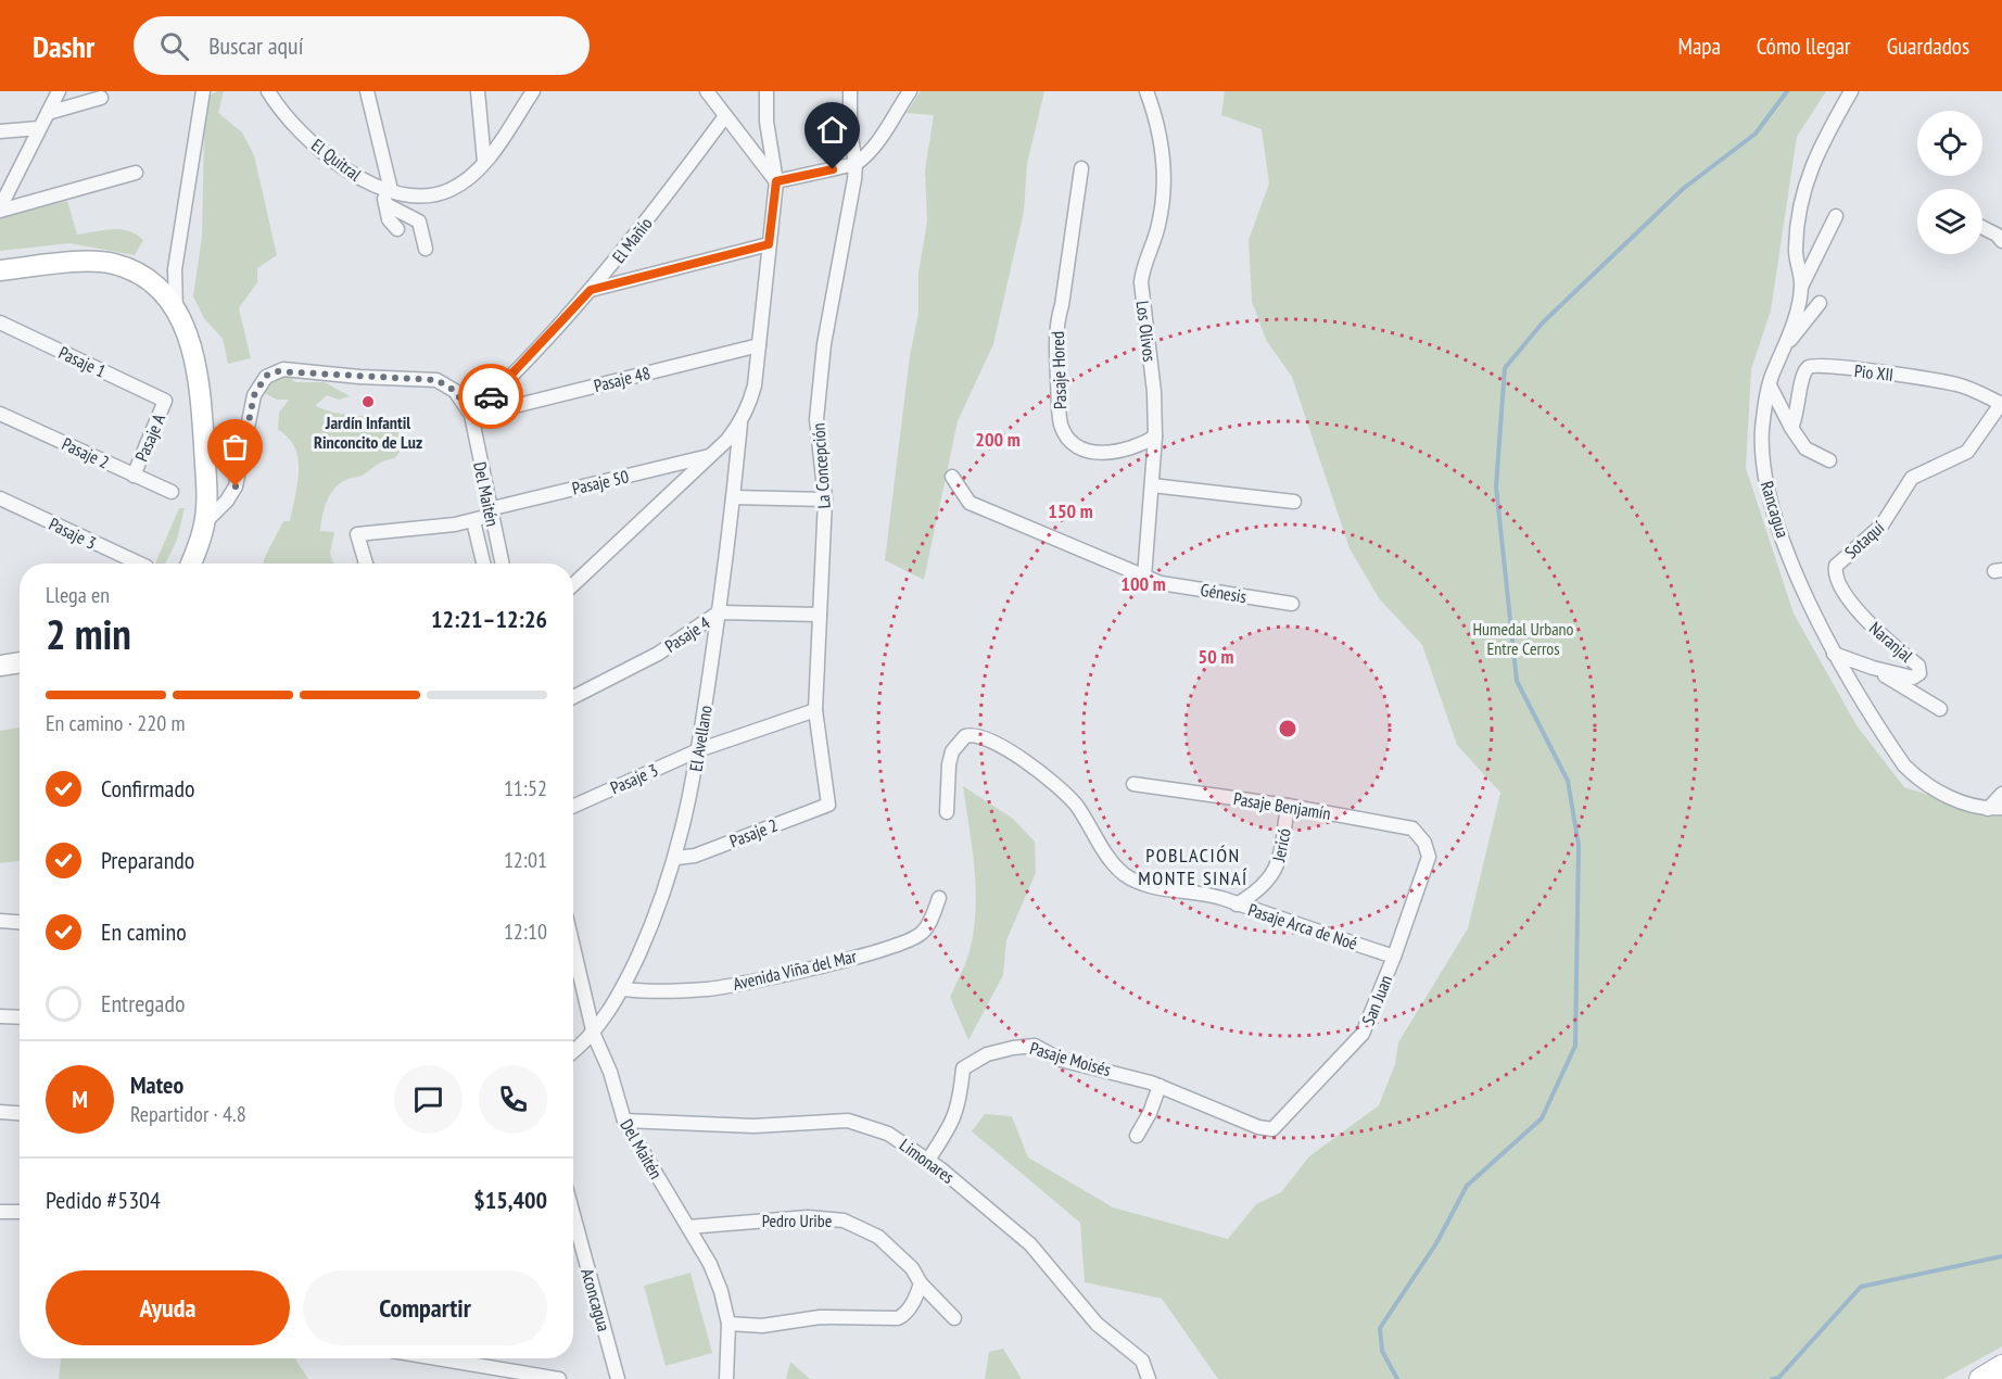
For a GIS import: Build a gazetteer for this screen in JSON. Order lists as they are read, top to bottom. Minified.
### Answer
{"streets":{"street":["El Quitral","El Mañío","Los Olivos","Pasaje 1","Pasaje Hored","Pio XII","Pasaje 48","Pasaje A","Pasaje 2","La Concepción","Pasaje 50","Del Maitén","Rancagua","Pasaje 3","Sotaquí","Génesis","Pasaje 4","Naranjal","El Avellano","Pasaje Benjamín","Jericó","Pasaje Arca de Noé","Avenida Viña del Mar","San Juan","Pasaje Moisés","Limonares","Pedro Uribe","Aconcagua"]},"crossings":[["El Mañío","Pasaje 48"],["El Mañío","Del Maitén"],["Los Olivos","Pasaje Hored"],["Los Olivos","Génesis"],["Pasaje 1","Pasaje A"],["Pio XII","Sotaquí"],["Pasaje 48","El Avellano"],["Pasaje A","Pasaje 2"],["Pasaje 2","La Concepción"],["Pasaje 2","El Avellano"],["La Concepción","Pasaje 3"],["La Concepción","Pasaje 4"],["Pasaje 50","Del Maitén"],["Pasaje 50","El Avellano"],["Del Maitén","El Avellano"],["Del Maitén","Limonares"],["Del Maitén","Pedro Uribe"],["Rancagua","Naranjal"],["Pasaje 3","El Avellano"],["Sotaquí","Naranjal"],["Pasaje 4","El Avellano"],["El Avellano","Avenida Viña del Mar"],["Pasaje Benjamín","Jericó"],["Pasaje Benjamín","San Juan"],["Jericó","Pasaje Arca de Noé"],["Pasaje Arca de Noé","San Juan"],["San Juan","Pasaje Moisés"],["Pasaje Moisés","Limonares"]],"districts":["POBLACIÓN MONTE SINAÍ"],"parks":["Humedal Urbano Entre Cerros"],"places":["Jardín Infantil Rinconcito de Luz"],"page":{"header":"Dashr","search":"Buscar aquí","nav":["Mapa","Cómo llegar","Guardados"],"heading":["2 min","Llega en","12:21–12:26"],"panel":["Mateo","Repartidor · 4.8","Pedido #5304","$15,400"],"bar":"En camino · 220 m","list":[["Confirmado","11:52"],["Preparando","12:01"],["En camino","12:10"],"Entregado"],"round":"M","buttons":["Ayuda","Compartir"]},"rings":["200 m","150 m","100 m","50 m"]}
